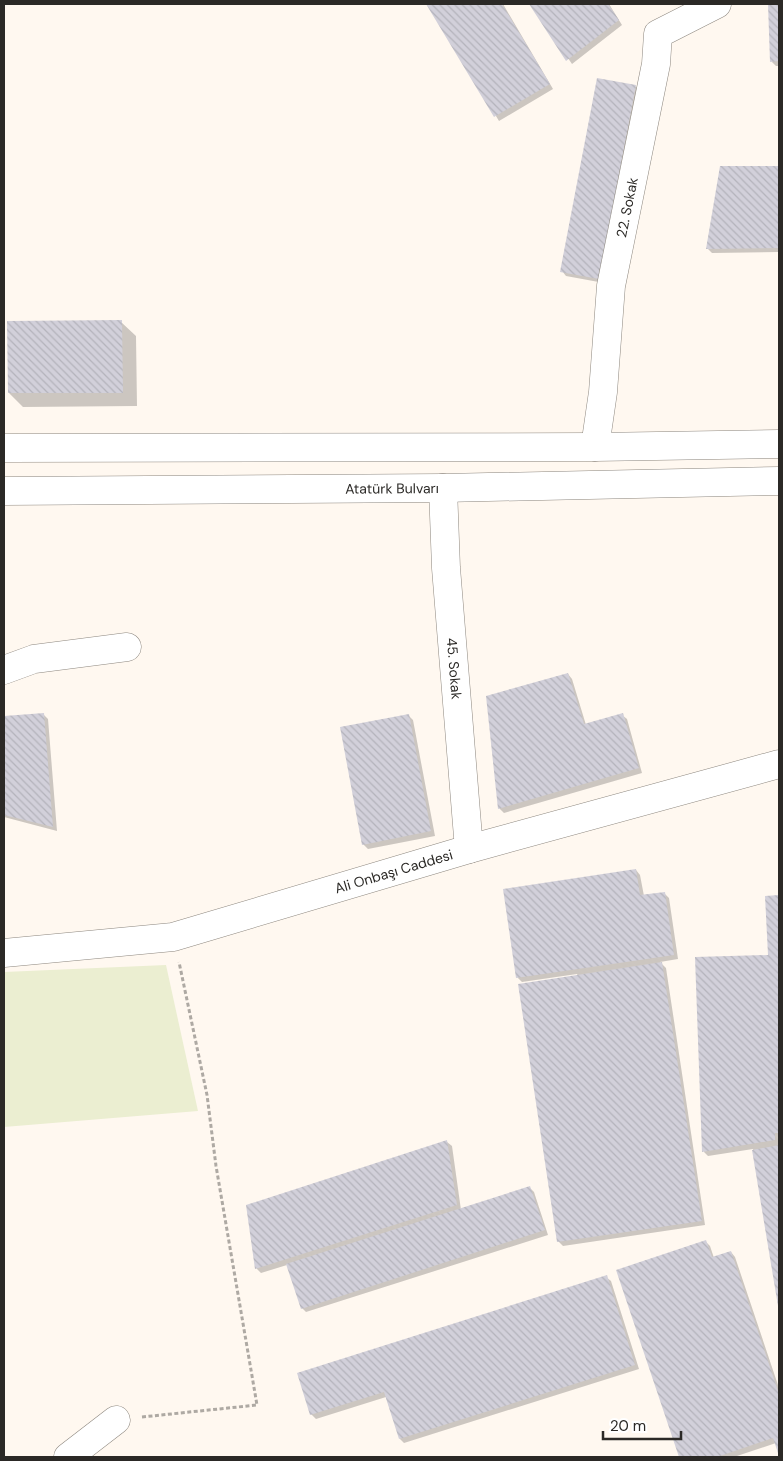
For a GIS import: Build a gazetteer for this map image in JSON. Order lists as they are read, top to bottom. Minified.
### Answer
{"streets":{"street":["22. Sokak","Atatürk Bulvarı","45. Sokak","Ali Onbaşı Caddesi"]},"crossings":[["Atatürk Bulvarı","45. Sokak"],["45. Sokak","Ali Onbaşı Caddesi"]],"scale_bar":"20 m"}
